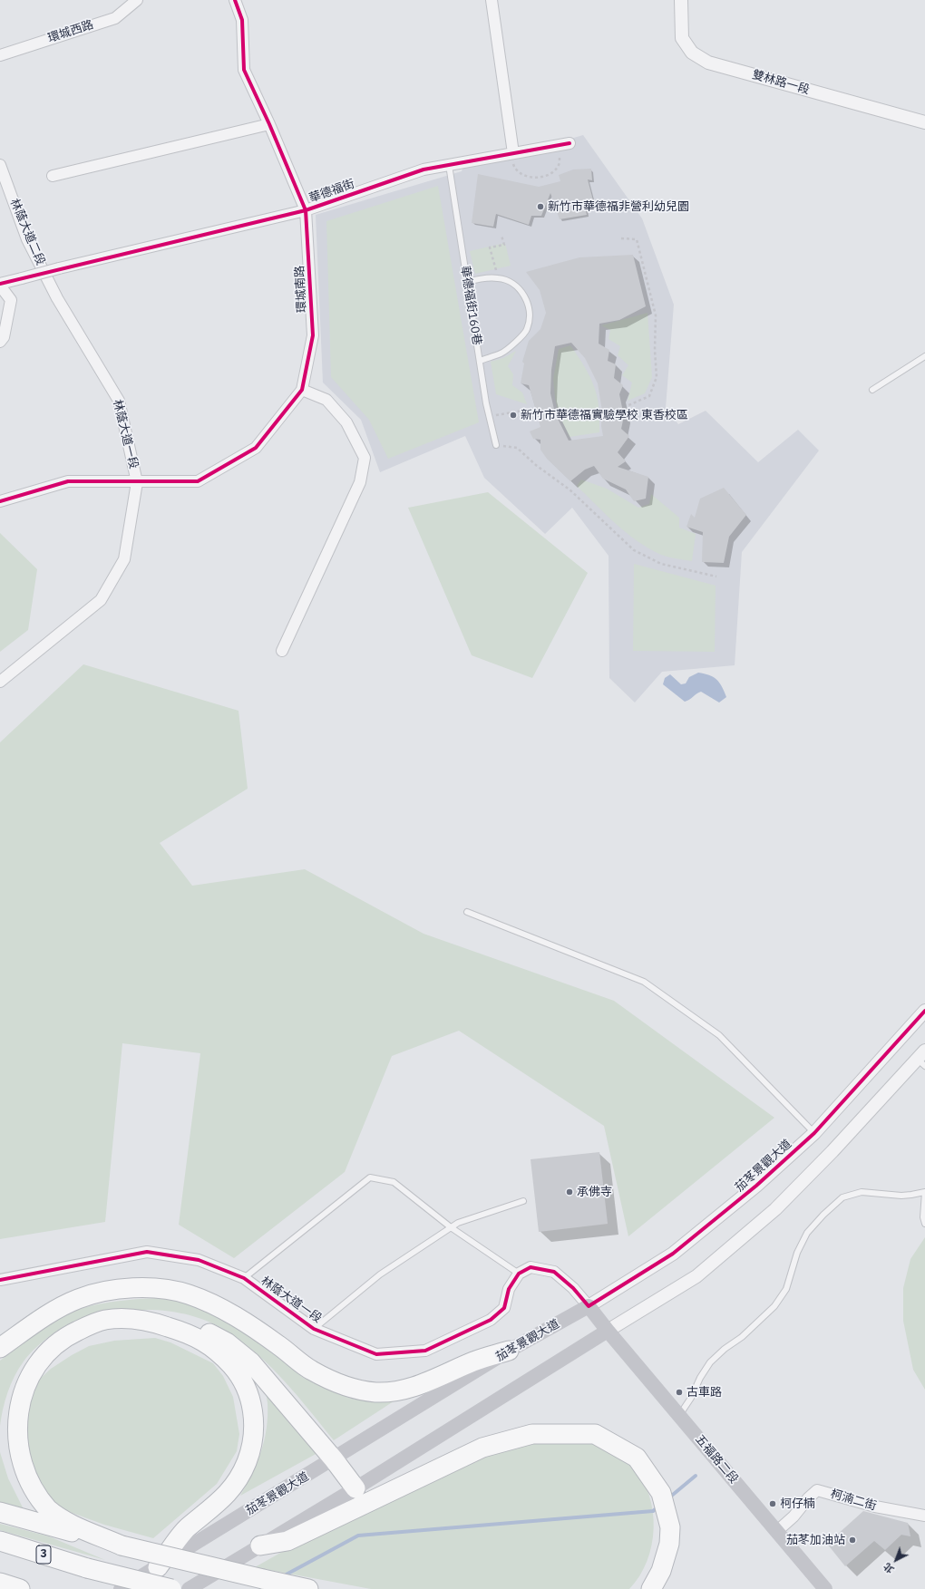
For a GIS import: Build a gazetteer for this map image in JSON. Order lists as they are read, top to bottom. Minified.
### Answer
{"streets":{"highway":["3"],"main road":["茄苳景觀大道","五福路二段"],"street":["環城西路","雙林路一段","華德福街","林蔭大道二段","環城南路","林蔭大道一段","柯湳二街"],"lane":["華德福街160巷"]},"crossings":[["華德福街","環城南路"],["華德福街","華德福街160巷"],["林蔭大道二段","林蔭大道一段"],["環城南路","林蔭大道一段"],["茄苳景觀大道","五福路二段"],["五福路二段","柯湳二街"]],"places":["新竹市華德福非營利幼兒園","新竹市華德福實驗學校 東香校區","承佛寺","古車路","柯仔楠","茄苳加油站"],"north":"bottom left"}
